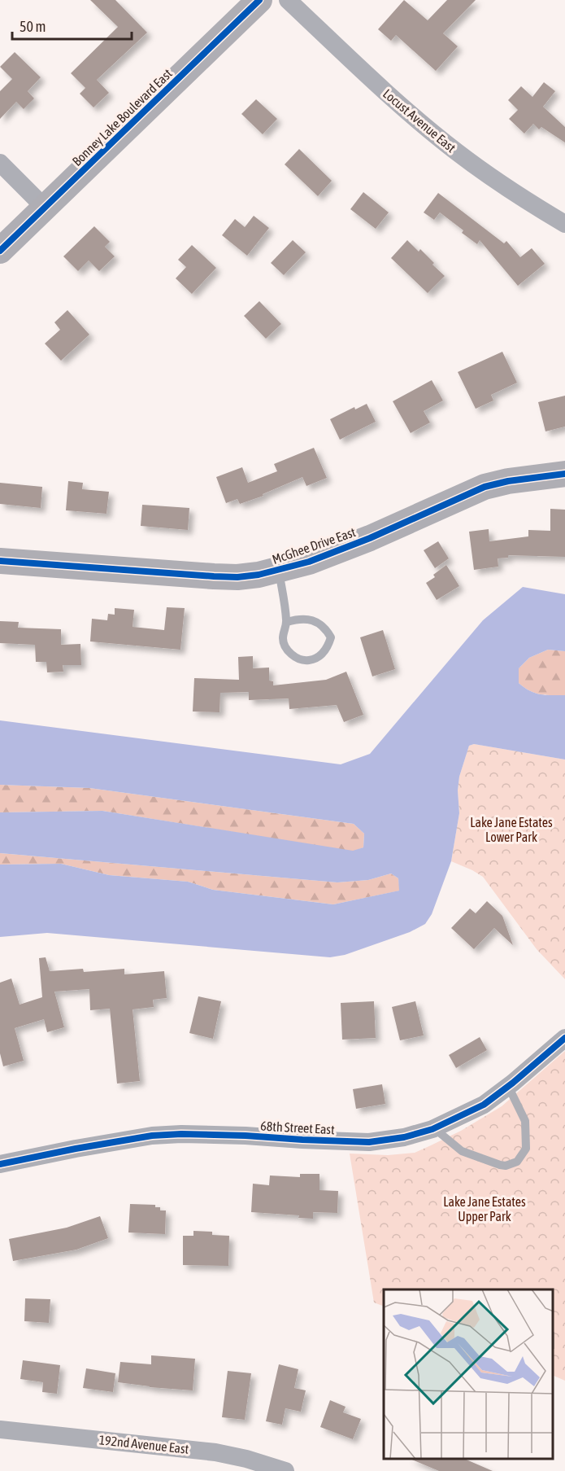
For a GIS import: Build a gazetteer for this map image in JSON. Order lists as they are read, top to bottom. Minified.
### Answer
{"streets":{"street":["Bonney Lake Boulevard East","Locust Avenue East","McGhee Drive East","68th Street East","192nd Avenue East"]},"parks":["Lake Jane Estates Lower Park","Lake Jane Estates Upper Park"],"scale_bar":"50 m"}
